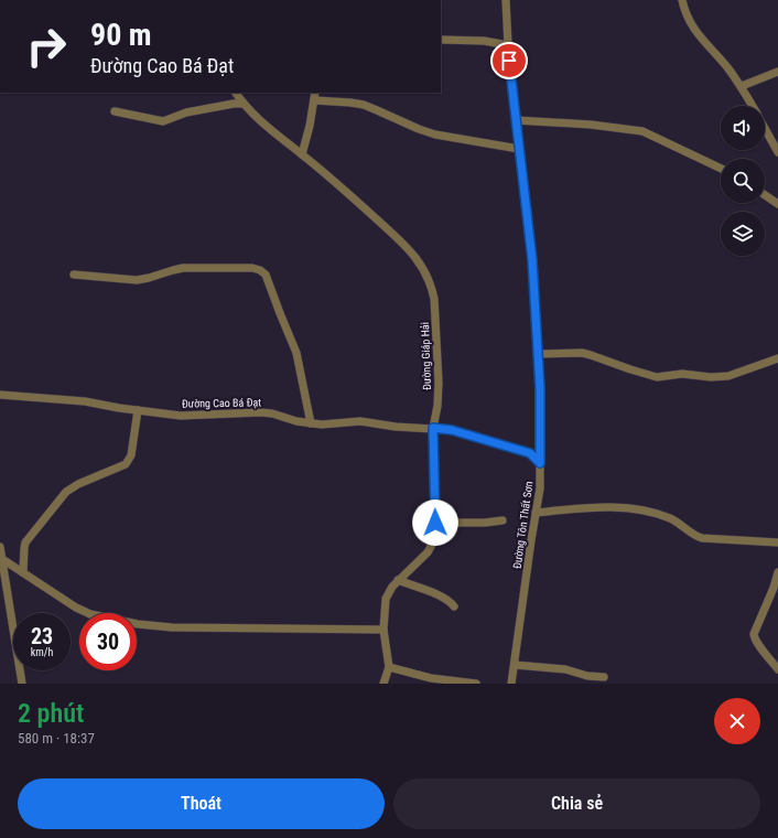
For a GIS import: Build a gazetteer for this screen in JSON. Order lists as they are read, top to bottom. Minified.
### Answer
{"streets":{"street":["Đường Giáp Hải","Đường Cao Bá Đạt","Đường Tôn Thất Sơn"]},"crossings":[["Đường Giáp Hải","Đường Cao Bá Đạt"],["Đường Cao Bá Đạt","Đường Tôn Thất Sơn"]],"page":{"turn":["90 m","Đường Cao Bá Đạt"],"speed":"23 km/h","limit":"30","heading":["2 phút","580 m · 18:37"],"buttons":["Thoát","Chia sẻ"]}}
